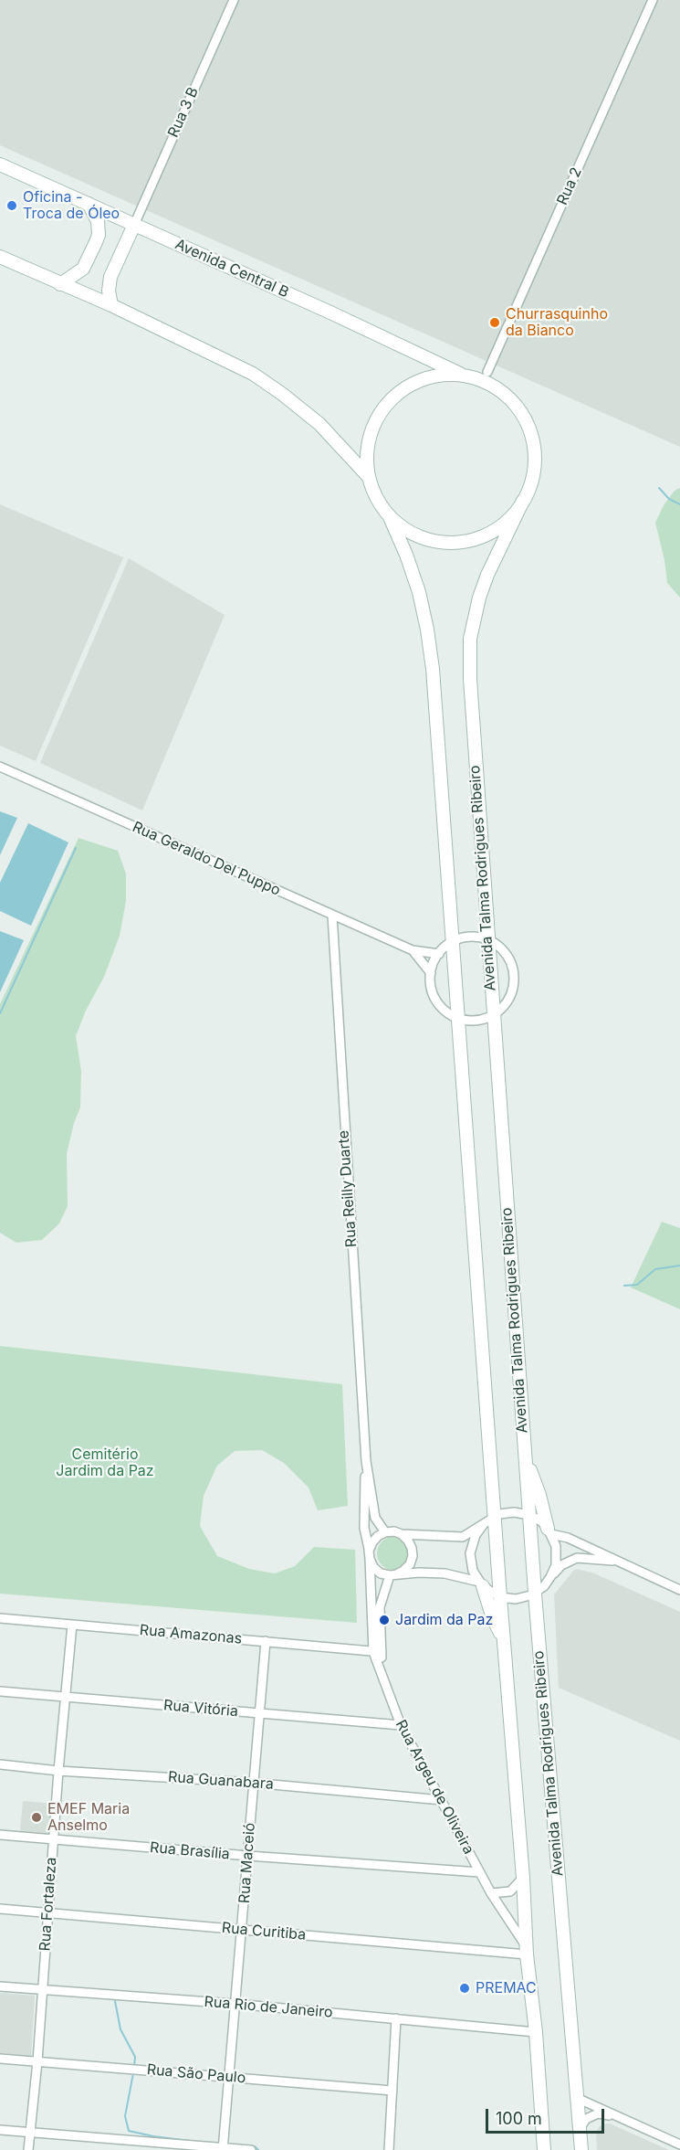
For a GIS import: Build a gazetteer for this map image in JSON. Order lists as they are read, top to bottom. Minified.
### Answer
{"streets":{"main road":["Avenida Central B","Avenida Talma Rodrigues Ribeiro"],"street":["Rua 3 B","Rua 2","Rua Geraldo Del Puppo","Rua Reilly Duarte","Rua Amazonas","Rua Vitória","Rua Guanabara","Rua Argeu de Oliveira","Rua Brasília","Rua Maceió","Rua Fortaleza","Rua Curitiba","Rua Rio de Janeiro","Rua São Paulo"]},"crossings":[["Rua 3 B","Avenida Central B"],["Avenida Central B","Avenida Talma Rodrigues Ribeiro"],["Rua Geraldo Del Puppo","Rua Reilly Duarte"],["Rua Reilly Duarte","Rua Amazonas"],["Rua Reilly Duarte","Rua Argeu de Oliveira"],["Rua Amazonas","Rua Maceió"],["Rua Amazonas","Rua Fortaleza"],["Rua Vitória","Rua Argeu de Oliveira"],["Rua Vitória","Rua Maceió"],["Rua Vitória","Rua Fortaleza"],["Rua Guanabara","Rua Argeu de Oliveira"],["Rua Guanabara","Rua Maceió"],["Rua Guanabara","Rua Fortaleza"],["Rua Argeu de Oliveira","Rua Brasília"],["Rua Argeu de Oliveira","Rua Curitiba"],["Rua Brasília","Rua Maceió"],["Rua Brasília","Rua Fortaleza"],["Rua Maceió","Rua Curitiba"],["Rua Maceió","Rua Rio de Janeiro"],["Rua Maceió","Rua São Paulo"],["Rua Fortaleza","Rua Curitiba"],["Rua Fortaleza","Rua Rio de Janeiro"],["Rua Fortaleza","Rua São Paulo"]],"parks":["Cemitério Jardim da Paz"],"places":["Oficina - Troca de Óleo","Churrasquinho da Bianco","Jardim da Paz","EMEF Maria Anselmo","PREMAC"],"scale_bar":"100 m"}
